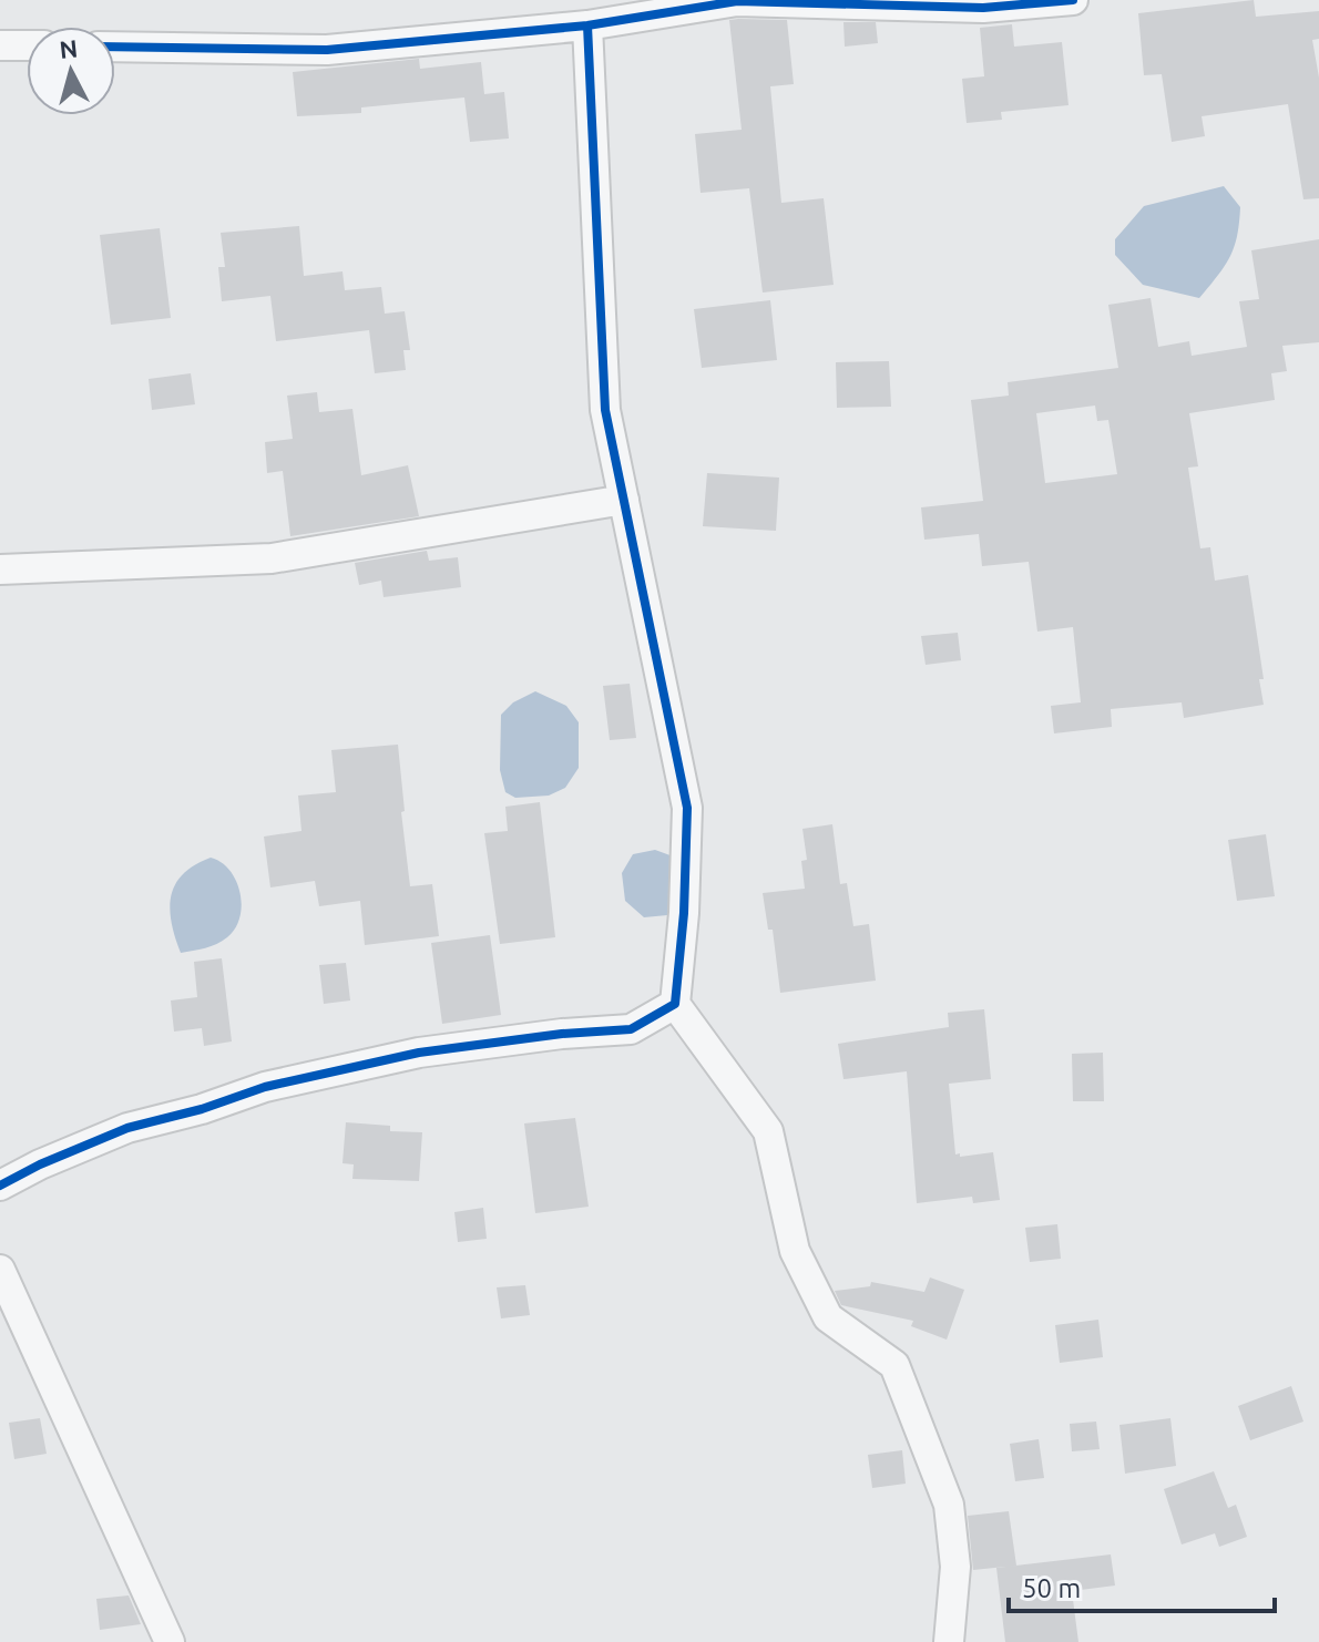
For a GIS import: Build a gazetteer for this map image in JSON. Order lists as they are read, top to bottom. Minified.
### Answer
{"scale_bar":"50 m","north":"top"}
